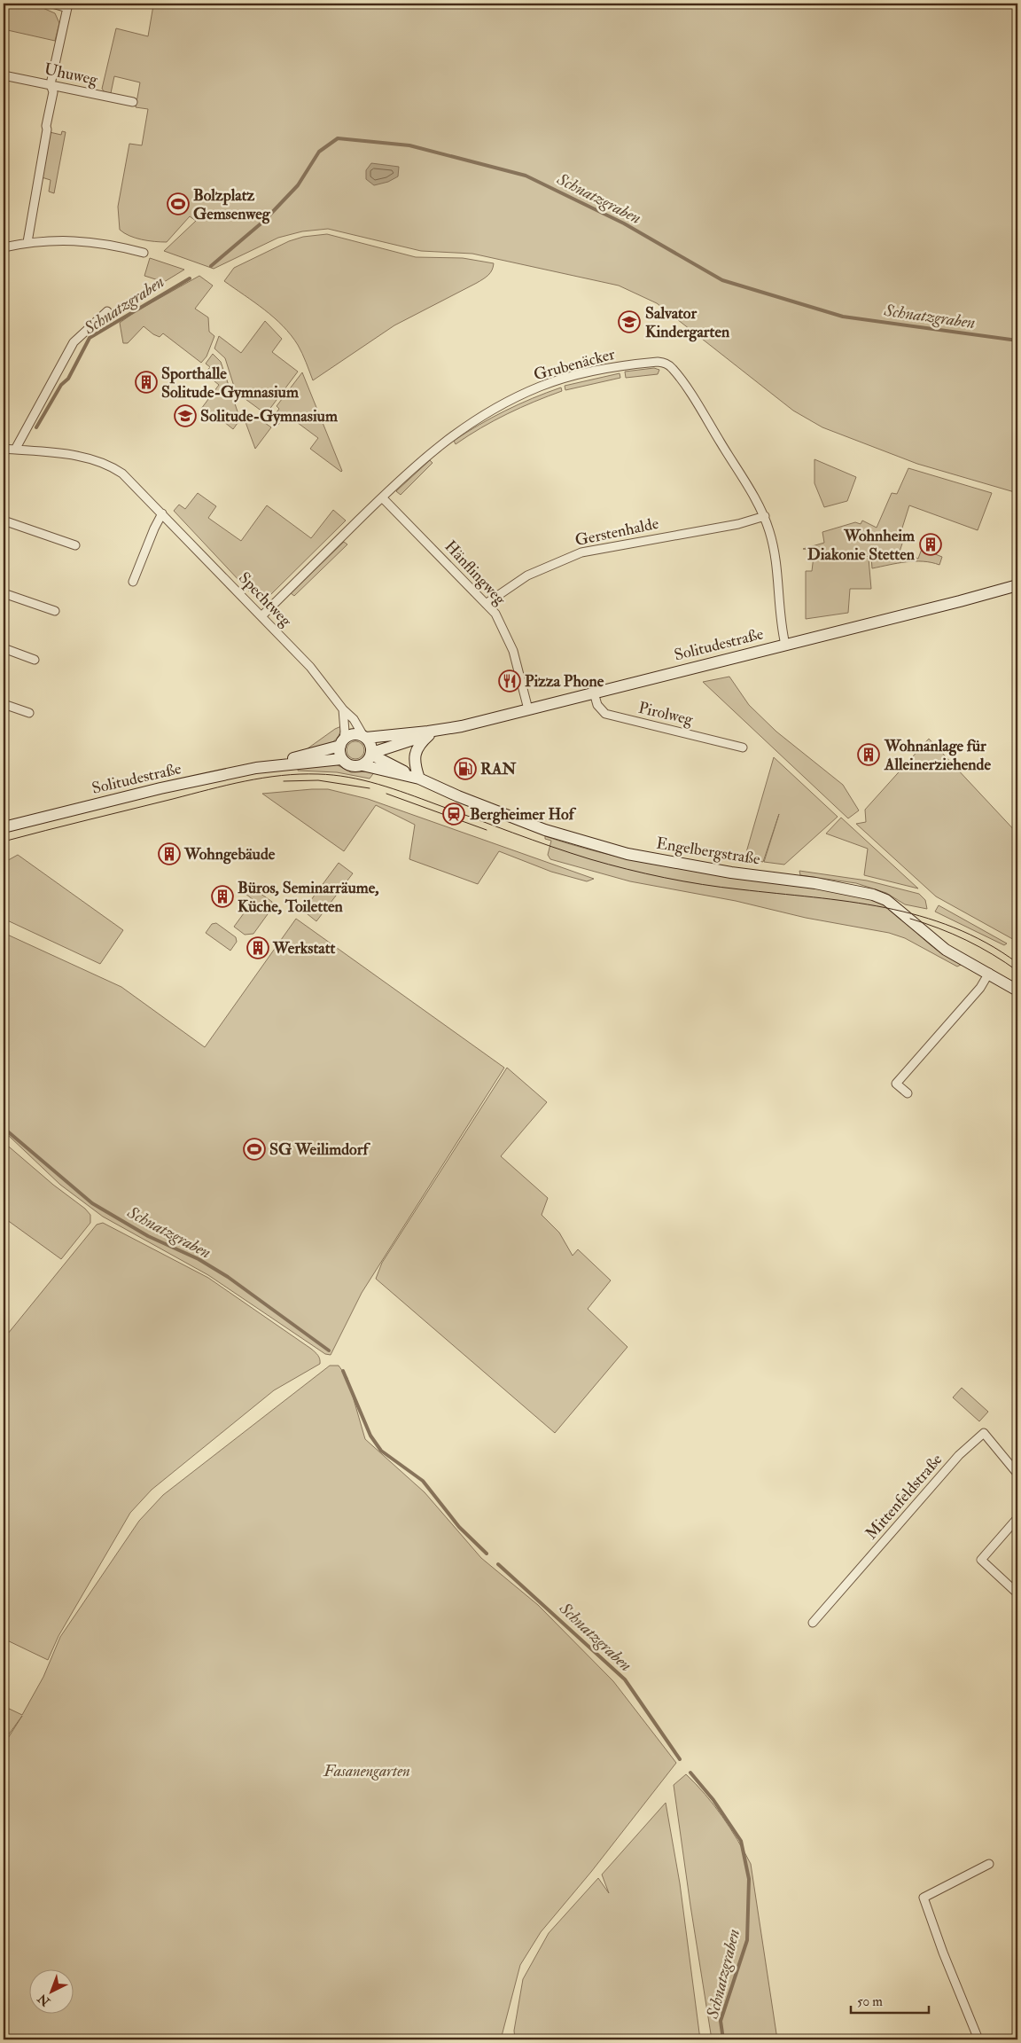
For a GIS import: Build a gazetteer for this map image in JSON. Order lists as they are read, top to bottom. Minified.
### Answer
{"streets":{"main road":["Solitudestraße","Engelbergstraße"],"street":["Uhuweg","Grubenäcker","Gerstenhalde","Hänflingweg","Spechtweg","Pirolweg","Mittenfeldstraße"]},"crossings":[["Grubenäcker","Gerstenhalde"],["Grubenäcker","Hänflingweg"],["Grubenäcker","Spechtweg"],["Grubenäcker","Solitudestraße"],["Gerstenhalde","Hänflingweg"],["Hänflingweg","Solitudestraße"],["Spechtweg","Solitudestraße"],["Spechtweg","Engelbergstraße"],["Solitudestraße","Pirolweg"],["Solitudestraße","Engelbergstraße"]],"water":["Schnatzgraben"],"parks":["Fasanengarten"],"places":{"sports":["Bolzplatz Gemsenweg","SG Weilimdorf"],"school or university":["Salvator Kindergarten","Solitude-Gymnasium"],"building":["Sporthalle Solitude-Gymnasium","Wohnheim Diakonie Stetten","Wohnanlage für Alleinerziehende","Wohngebäude","Büros, Seminarräume, Küche, Toiletten","Werkstatt"],"restaurant":["Pizza Phone"],"fuel station":["RAN"],"station":["Bergheimer Hof"]},"scale_bar":"50 m","north":"bottom left"}
